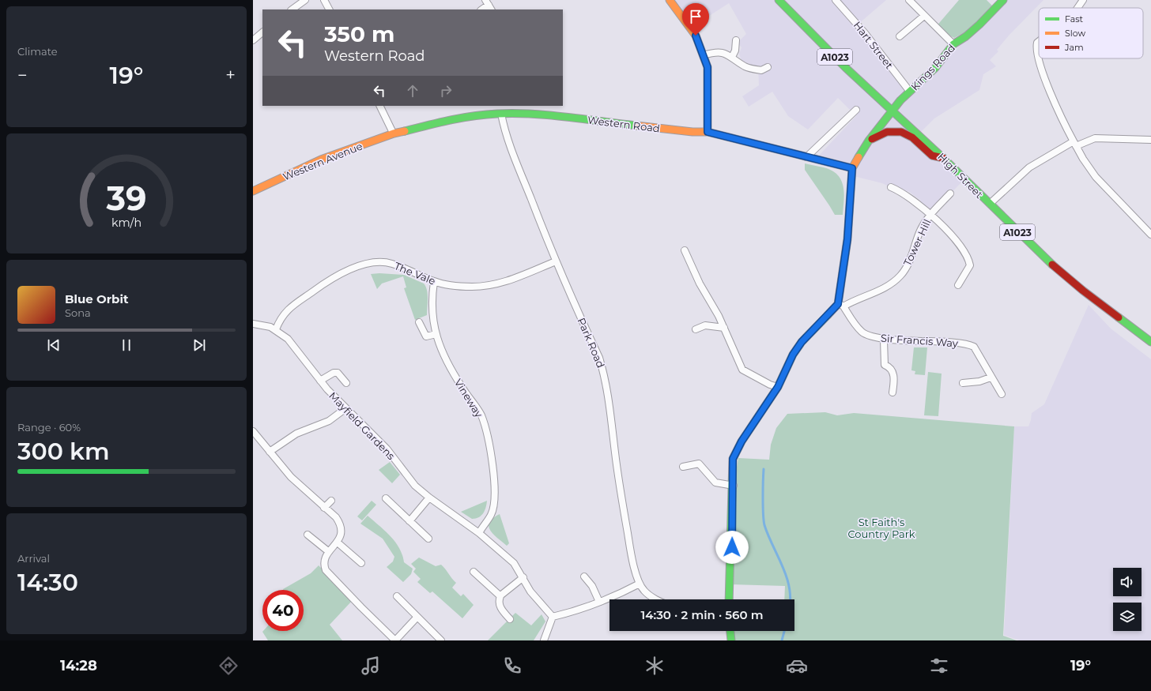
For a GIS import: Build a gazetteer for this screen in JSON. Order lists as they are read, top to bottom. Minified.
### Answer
{"streets":{"street":["Hart Street","A1023","Kings Road","Western Road","Western Avenue","High Street","Tower Hill","The Vale","Sir Francis Way","Park Road","Vineway","Mayfield Gardens"]},"crossings":[["Hart Street","Kings Road"],["Kings Road","Western Road"],["Kings Road","High Street"],["Western Road","Western Avenue"],["Western Road","Park Road"],["Tower Hill","Sir Francis Way"],["The Vale","Park Road"],["The Vale","Vineway"],["The Vale","Mayfield Gardens"],["Vineway","Mayfield Gardens"]],"parks":["St Faith's Country Park"],"legend":["Fast","Slow","Jam"],"page":{"tile":["Climate",["Range · 60%","300 km"],["Arrival","14:30"]],"turn":["350 m","Western Road"],"heat":["−","19°","+"],"song":["Blue Orbit","Sona"],"limit":"40","trip":"14:30 · 2 min · 560 m","tabs":["14:28","19°"],"gauge":["39","km/h"]}}
